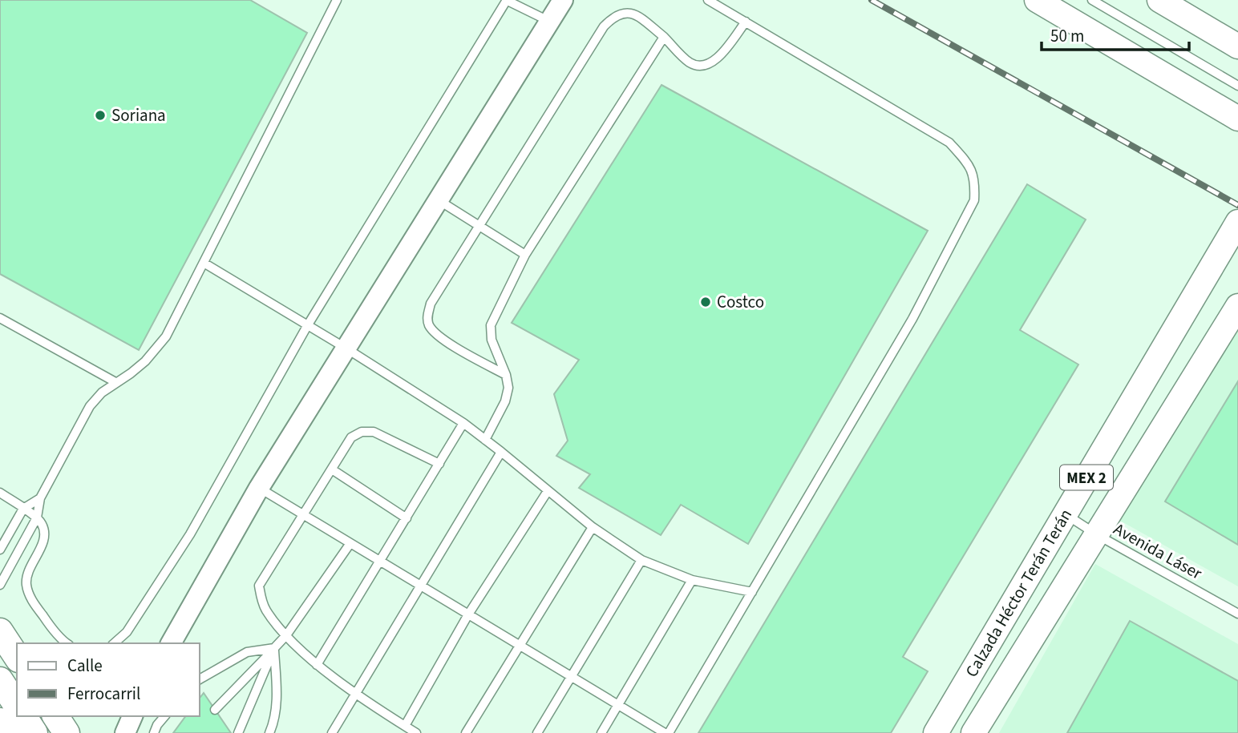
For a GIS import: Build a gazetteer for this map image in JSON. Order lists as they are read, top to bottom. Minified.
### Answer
{"streets":{"main road":["MEX 2","Calzada Héctor Terán Terán"],"lane":["Avenida Láser"]},"crossings":[["Avenida Láser","Calzada Héctor Terán Terán"]],"places":["Soriana","Costco"],"legend":["Calle","Ferrocarril"],"scale_bar":"50 m"}
